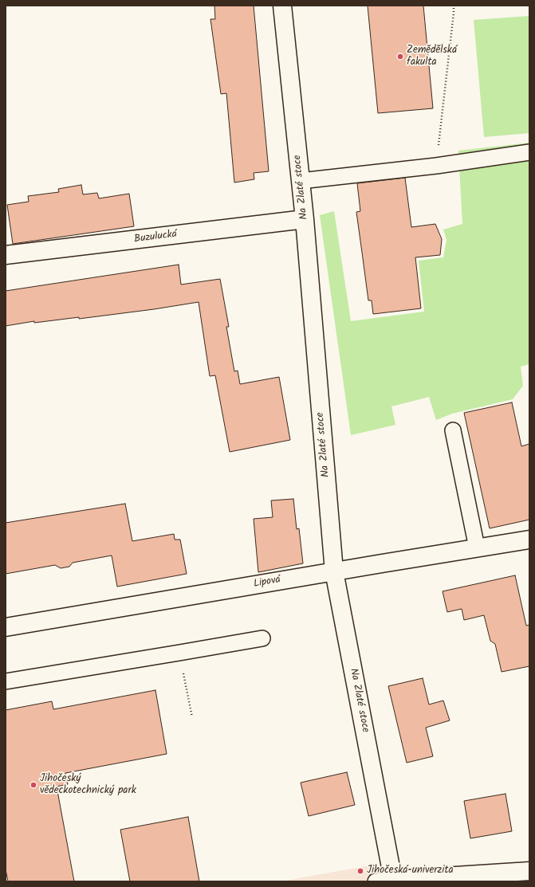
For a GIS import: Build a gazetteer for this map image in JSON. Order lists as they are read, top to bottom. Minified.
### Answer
{"streets":{"street":["Na Zlaté stoce","Buzulucká","Lipová"]},"crossings":[["Na Zlaté stoce","Buzulucká"],["Na Zlaté stoce","Lipová"]],"places":["Zemědělská fakulta","Jihočeský vědeckotechnický park","Jihočeská univerzita"]}
